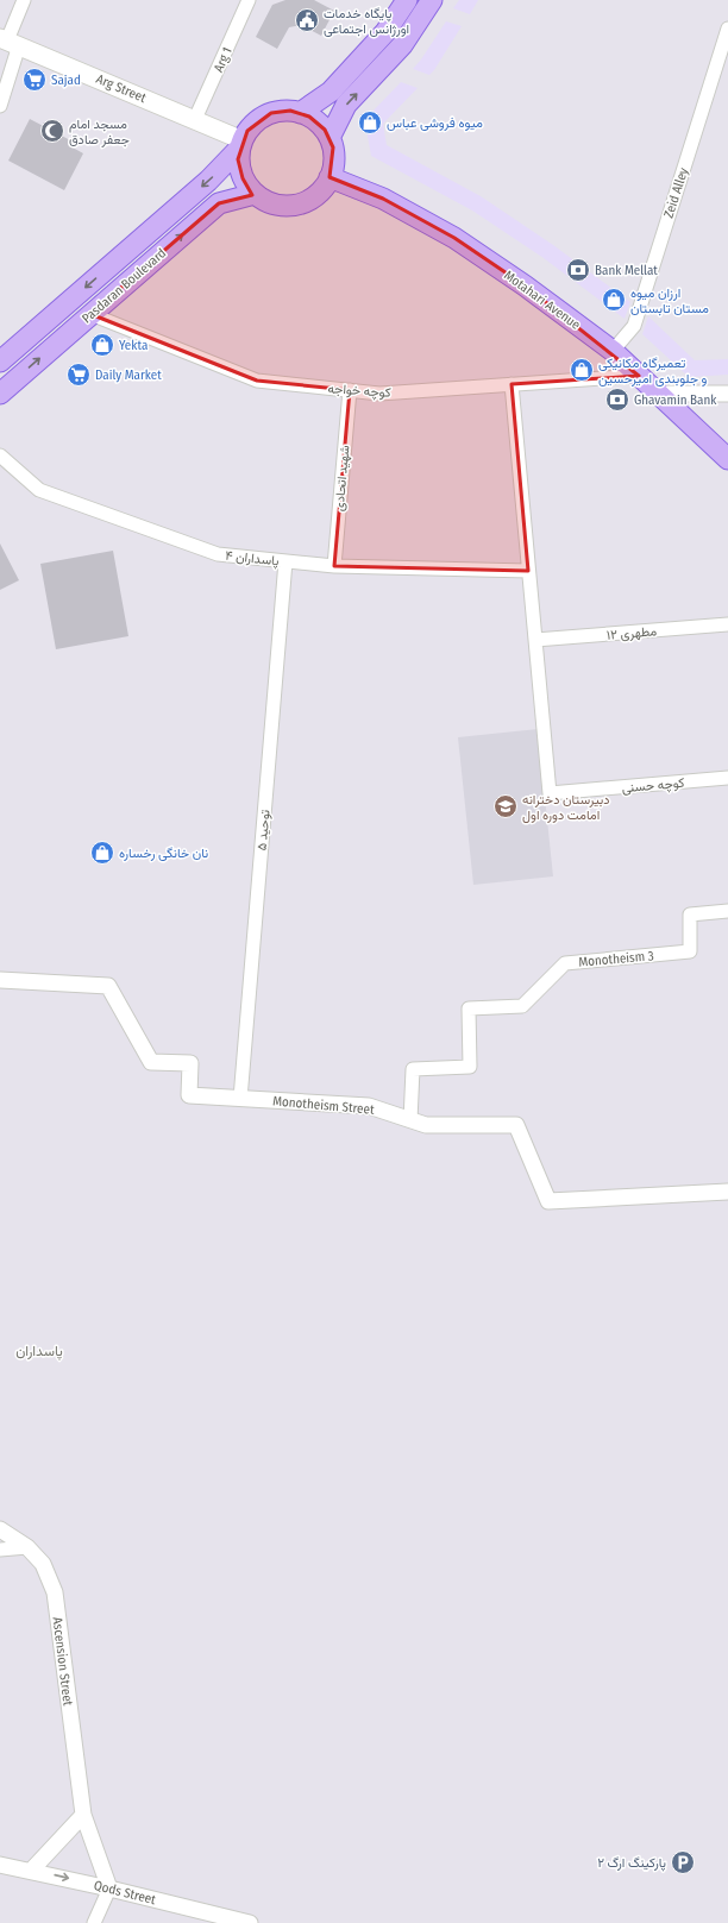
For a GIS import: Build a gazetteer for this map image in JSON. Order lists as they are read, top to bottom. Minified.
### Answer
{"streets":{"main road":["Arg Street","Pasdaran Boulevard","Motahari Avenue"],"street":["Arg 1","Zeid Alley","کوچه خواجه","شهید اتحادی","پاسداران ۴","مطهری ۱۲","کوچه حسنی","توحید ۵","Monotheism 3","Monotheism Street","Ascension Street","Qods Street"]},"crossings":[["Arg 1","Arg Street"],["Arg Street","Pasdaran Boulevard"],["Arg Street","Motahari Avenue"],["Zeid Alley","Motahari Avenue"],["Pasdaran Boulevard","Motahari Avenue"],["Pasdaran Boulevard","کوچه خواجه"],["Motahari Avenue","کوچه خواجه"],["کوچه خواجه","شهید اتحادی"],["شهید اتحادی","پاسداران ۴"],["پاسداران ۴","توحید ۵"],["مطهری ۱۲","کوچه حسنی"],["توحید ۵","Monotheism Street"],["Monotheism 3","Monotheism Street"],["Ascension Street","Qods Street"]],"districts":["پاسداران"],"places":{"public building":["پایگاه خدمات اورژانس اجتماعی"],"supermarket":["Sajad","Daily Market"],"shop":["میوه فروشی عباس","ارزان میوه مستان تابستان","Yekta","تعمیرگاه مکانیکی و جلوبندی امیرحسین","نان خانگی رخساره"],"mosque":["مسجد امام جعفر صادق"],"bank":["Bank Mellat","Ghavamin Bank"],"school or university":["دبیرستان دخترانه امامت دوره اول"],"parking":["پارکینگ ارگ ۲"]}}
